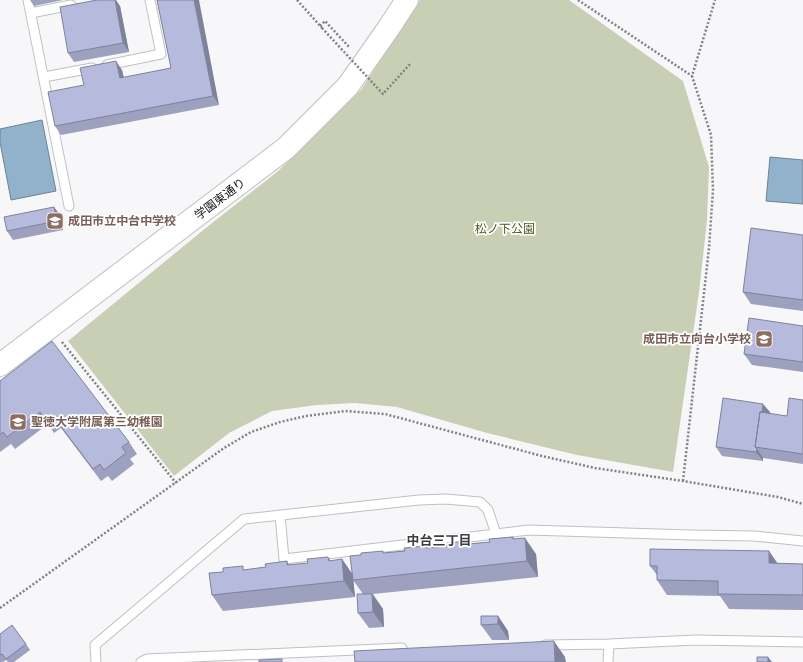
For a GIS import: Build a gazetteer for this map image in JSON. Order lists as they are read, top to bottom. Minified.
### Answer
{"streets":{"street":["学園東通り"]},"districts":["中台三丁目"],"parks":["松ノ下公園"],"places":{"school or university":["成田市立中台中学校","成田市立向台小学校","聖徳大学附属第三幼稚園"]}}
